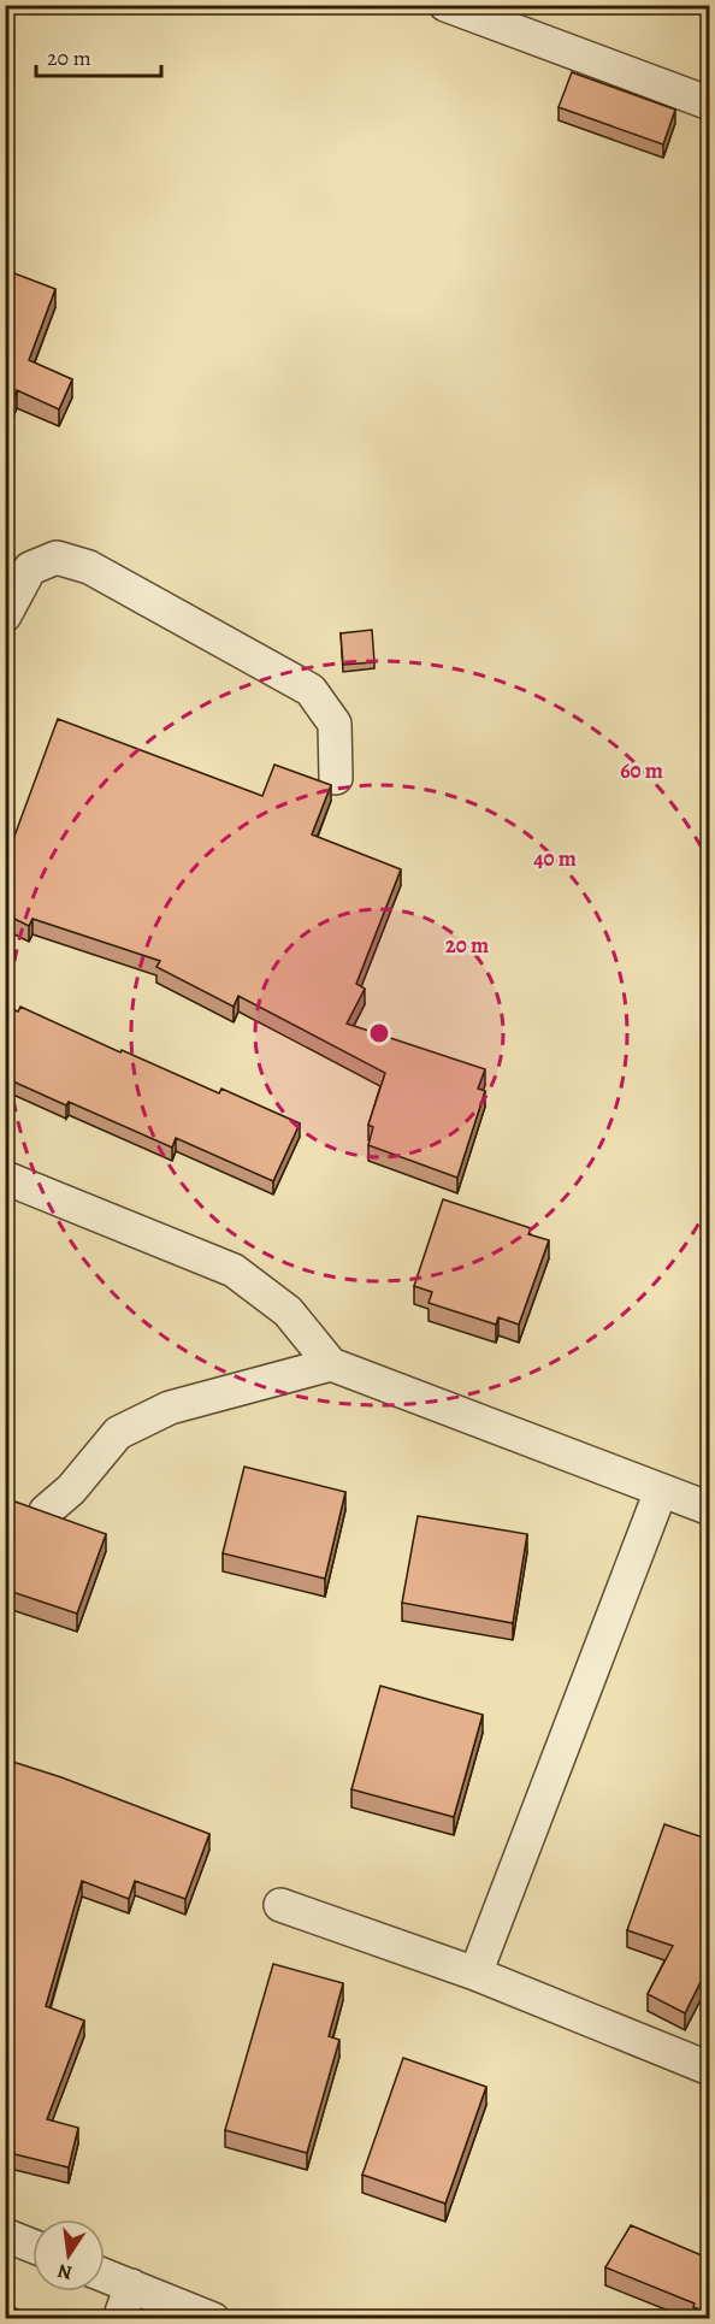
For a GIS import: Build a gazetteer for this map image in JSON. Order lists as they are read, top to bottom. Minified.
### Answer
{"scale_bar":"20 m","north":"bottom","rings":["60 m","40 m","20 m"]}
